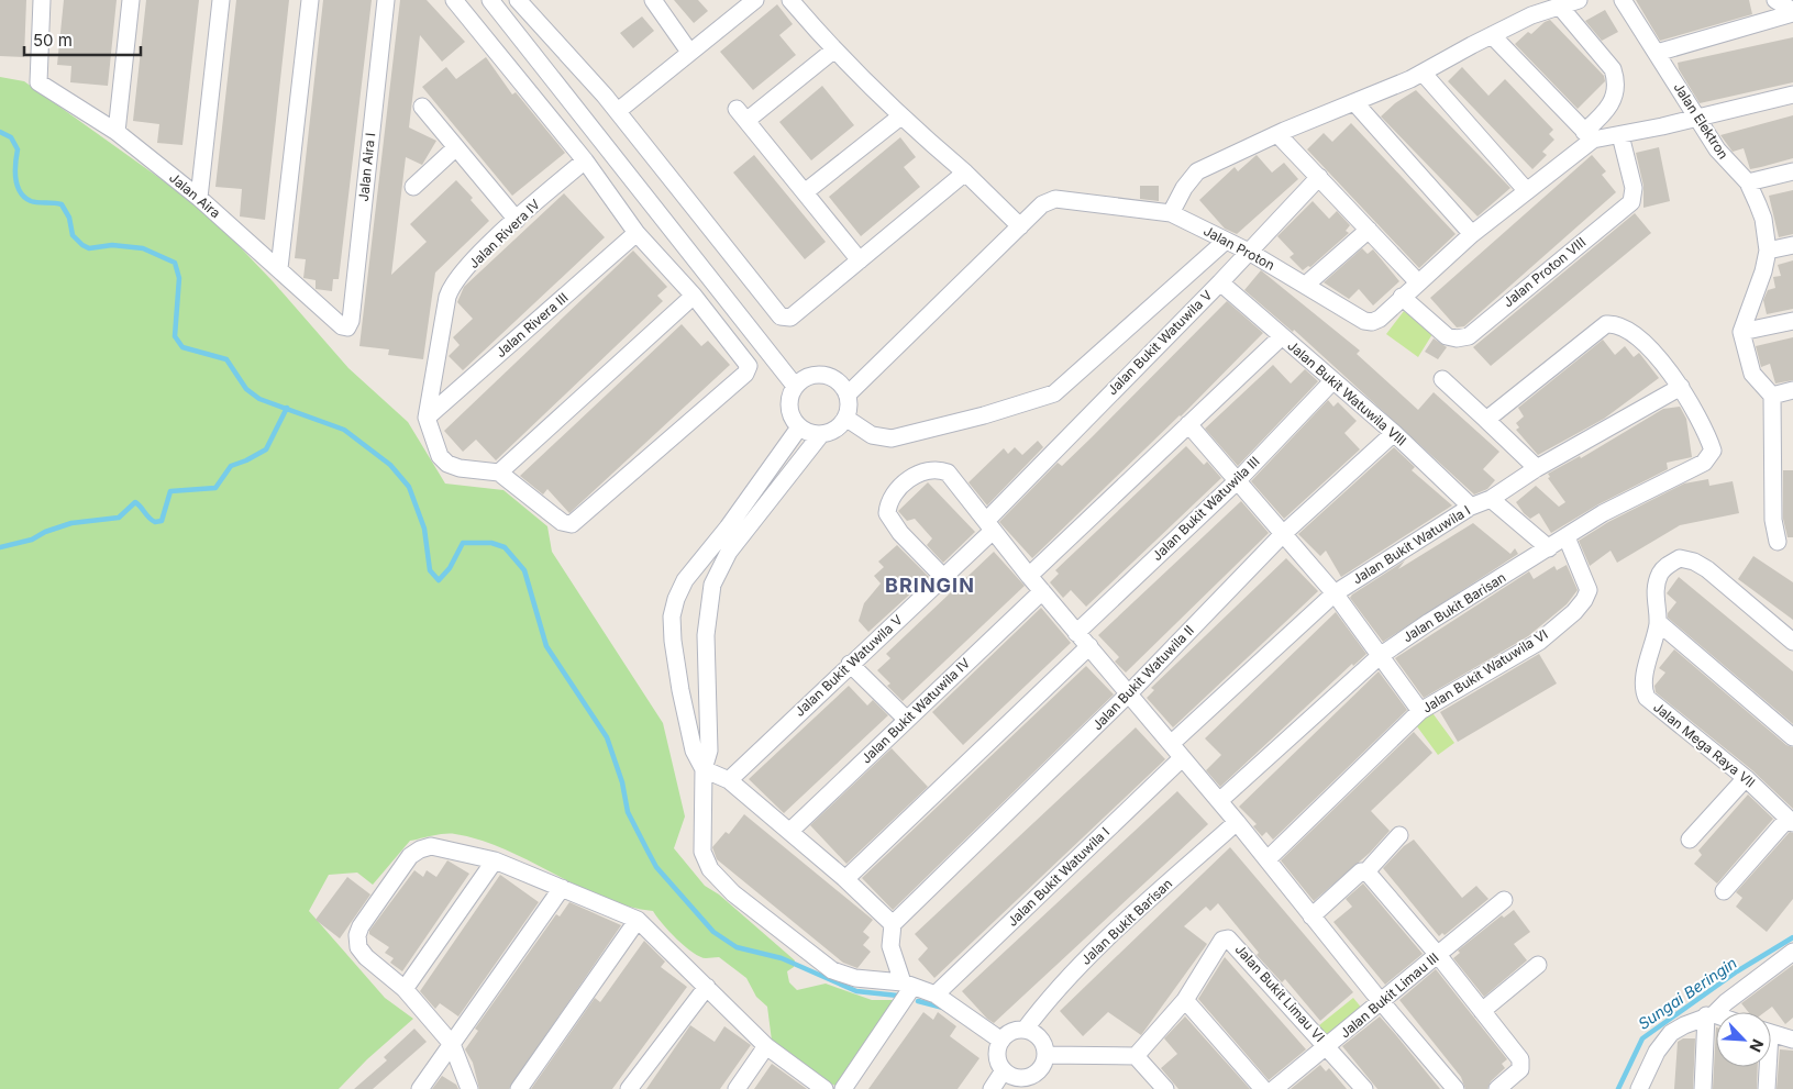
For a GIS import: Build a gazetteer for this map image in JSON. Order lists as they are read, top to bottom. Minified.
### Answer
{"streets":{"street":["Jalan Elektron","Jalan Aira I","Jalan Aira","Jalan Rivera IV","Jalan Proton","Jalan Proton VIII","Jalan Rivera III","Jalan Bukit Watuwila V","Jalan Bukit Watuwila VIII","Jalan Bukit Watuwila III","Jalan Bukit Watuwila I","Jalan Bukit Barisan","Jalan Bukit Watuwila VI","Jalan Bukit Watuwila II","Jalan Bukit Watuwila IV","Jalan Mega Raya VII","Jalan Bukit Limau VI","Jalan Bukit Limau III"]},"crossings":[["Jalan Elektron","Jalan Proton"],["Jalan Aira I","Jalan Aira"],["Jalan Rivera IV","Jalan Rivera III"],["Jalan Proton","Jalan Proton VIII"],["Jalan Proton","Jalan Bukit Watuwila V"],["Jalan Bukit Watuwila V","Jalan Bukit Watuwila VIII"],["Jalan Bukit Watuwila VIII","Jalan Bukit Watuwila III"],["Jalan Bukit Watuwila VIII","Jalan Bukit Watuwila I"],["Jalan Bukit Watuwila VIII","Jalan Bukit Watuwila II"],["Jalan Bukit Watuwila I","Jalan Bukit Barisan"],["Jalan Bukit Barisan","Jalan Bukit Watuwila VI"],["Jalan Bukit Limau VI","Jalan Bukit Limau III"]],"districts":["BRINGIN"],"water":["Sungai Beringin"],"scale_bar":"50 m","north":"bottom right"}
